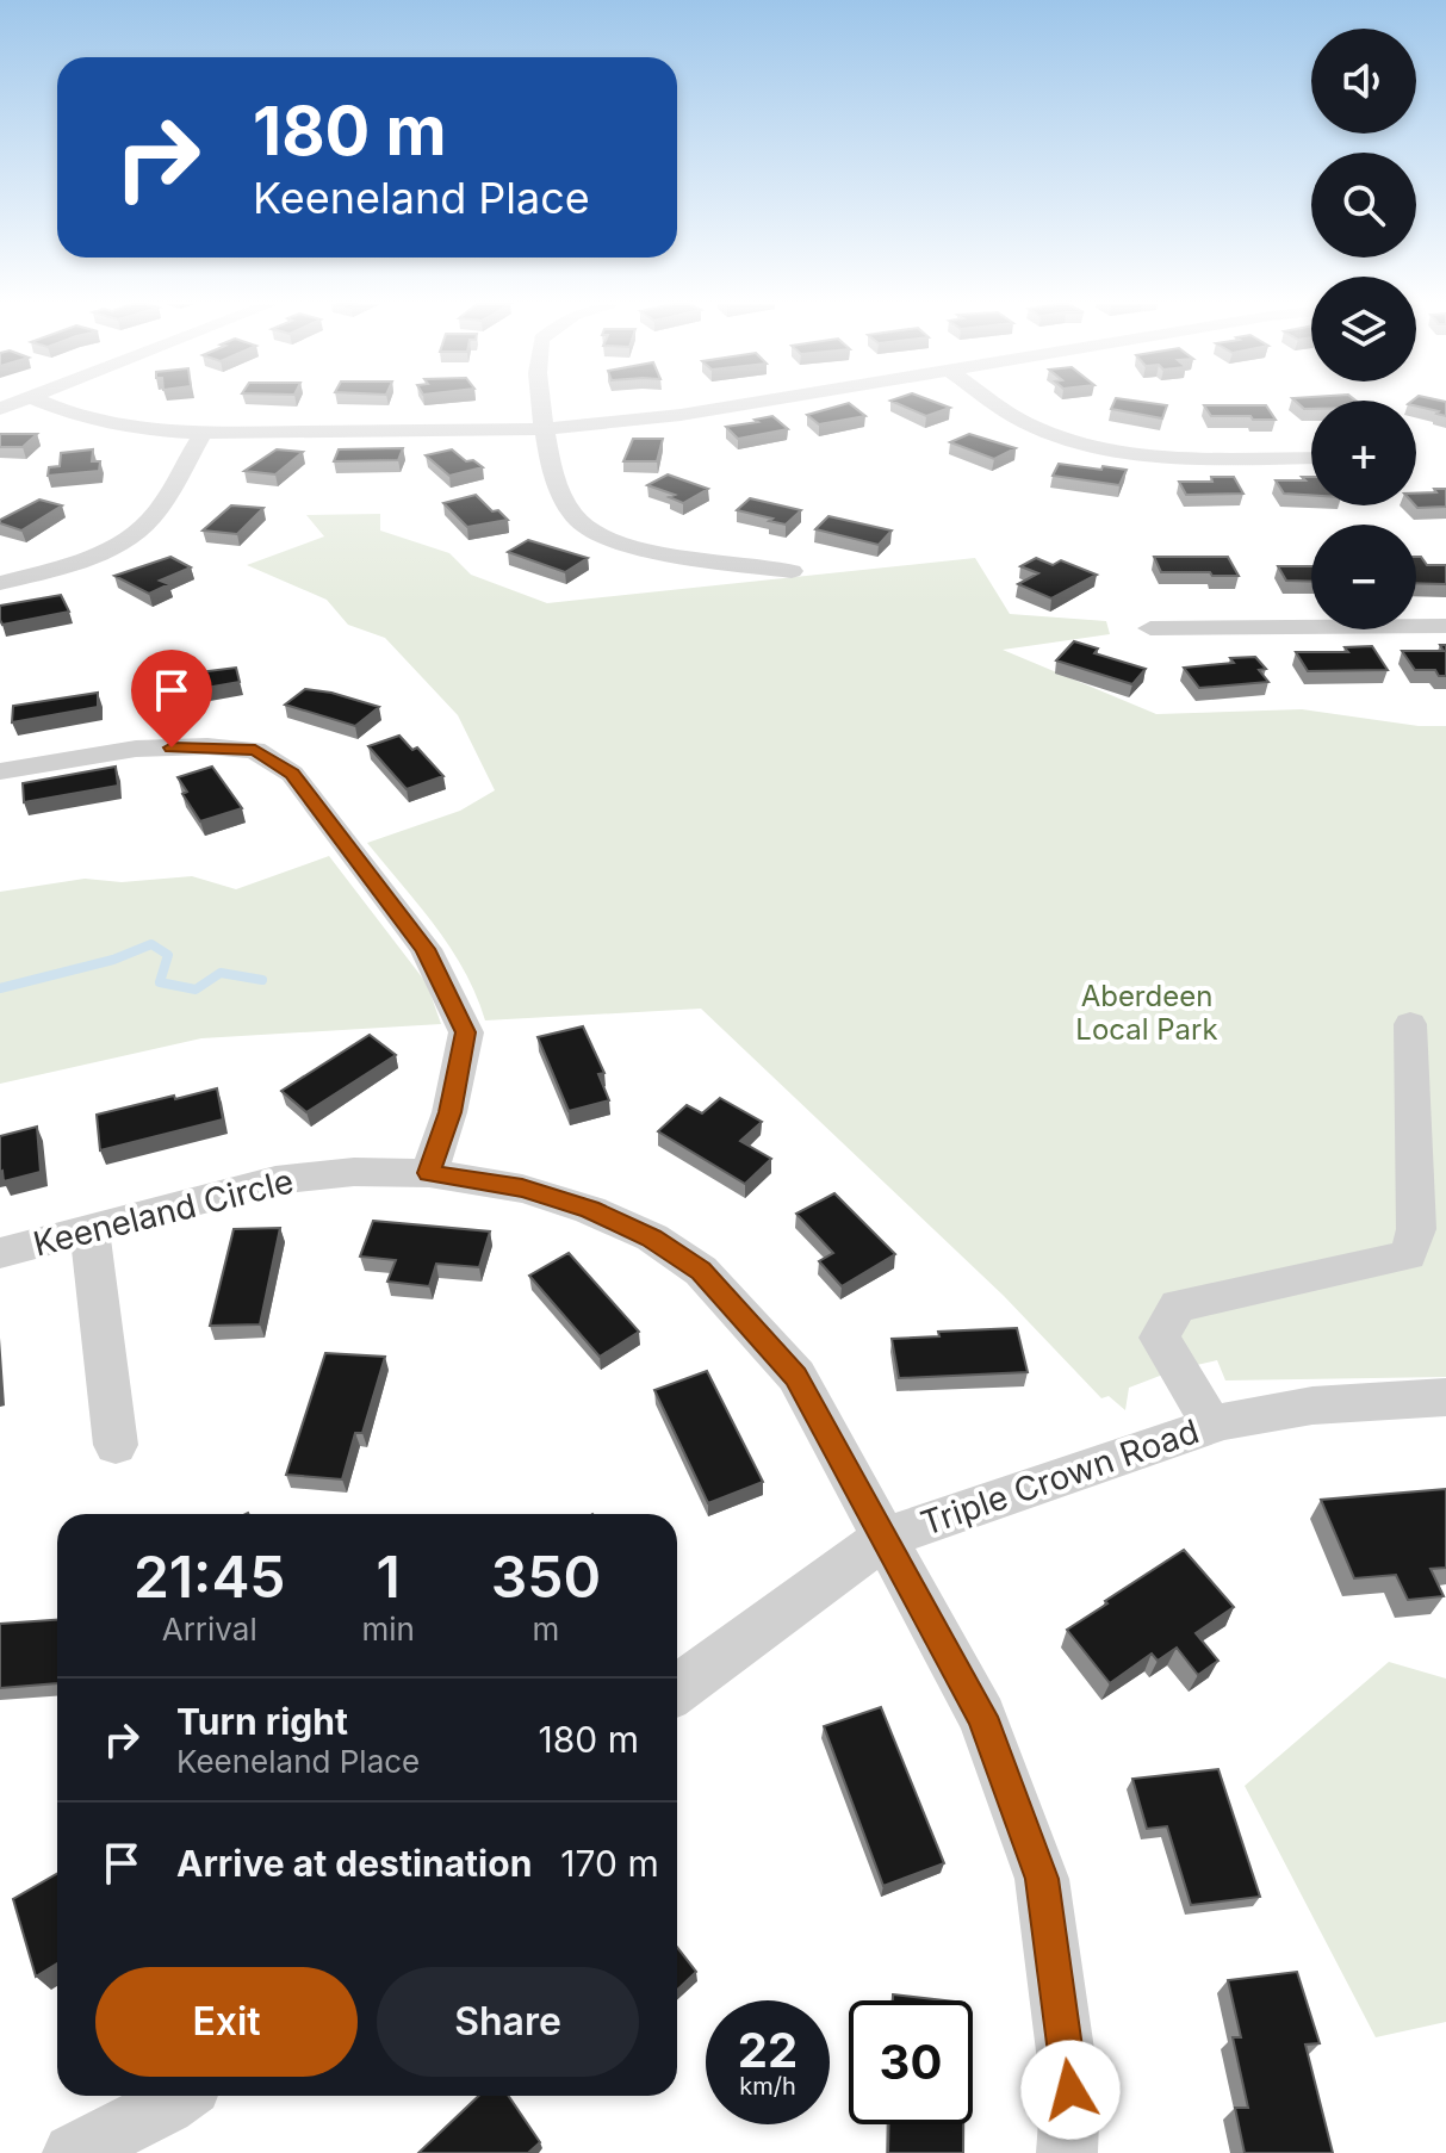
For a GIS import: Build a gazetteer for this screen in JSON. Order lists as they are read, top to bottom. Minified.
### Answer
{"streets":{"street":["Keeneland Circle","Triple Crown Road"]},"crossings":[["Keeneland Circle","Triple Crown Road"]],"parks":["Aberdeen Local Park"],"page":{"map_buttons":["+","−"],"turn":["180 m","Keeneland Place"],"eta":["21:45","Arrival","1","min","350","m"],"list":[{"name":"Turn right","note":"Keeneland Place","value":"180 m"},{"name":"Arrive at destination","value":"170 m"}],"buttons":["Exit","Share"],"speed":"22 km/h","limit":"30"}}
